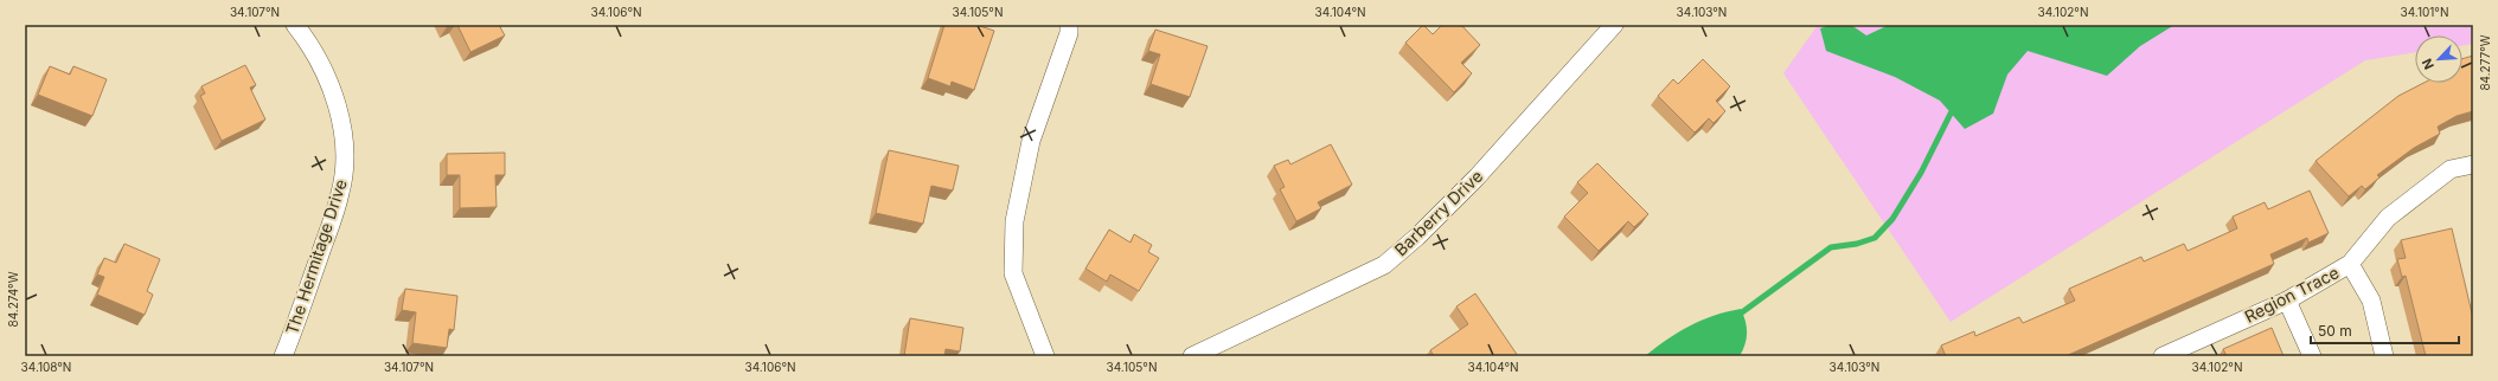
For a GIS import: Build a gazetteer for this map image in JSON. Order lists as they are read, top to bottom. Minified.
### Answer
{"streets":{"street":["Barberry Drive","The Hermitage Drive","Region Trace"]},"scale_bar":"50 m","north":"bottom left","coordinates":["34.107°N","34.106°N","34.105°N","34.104°N","34.103°N","34.102°N","34.101°N","84.277°W","84.274°W","34.108°N"]}
